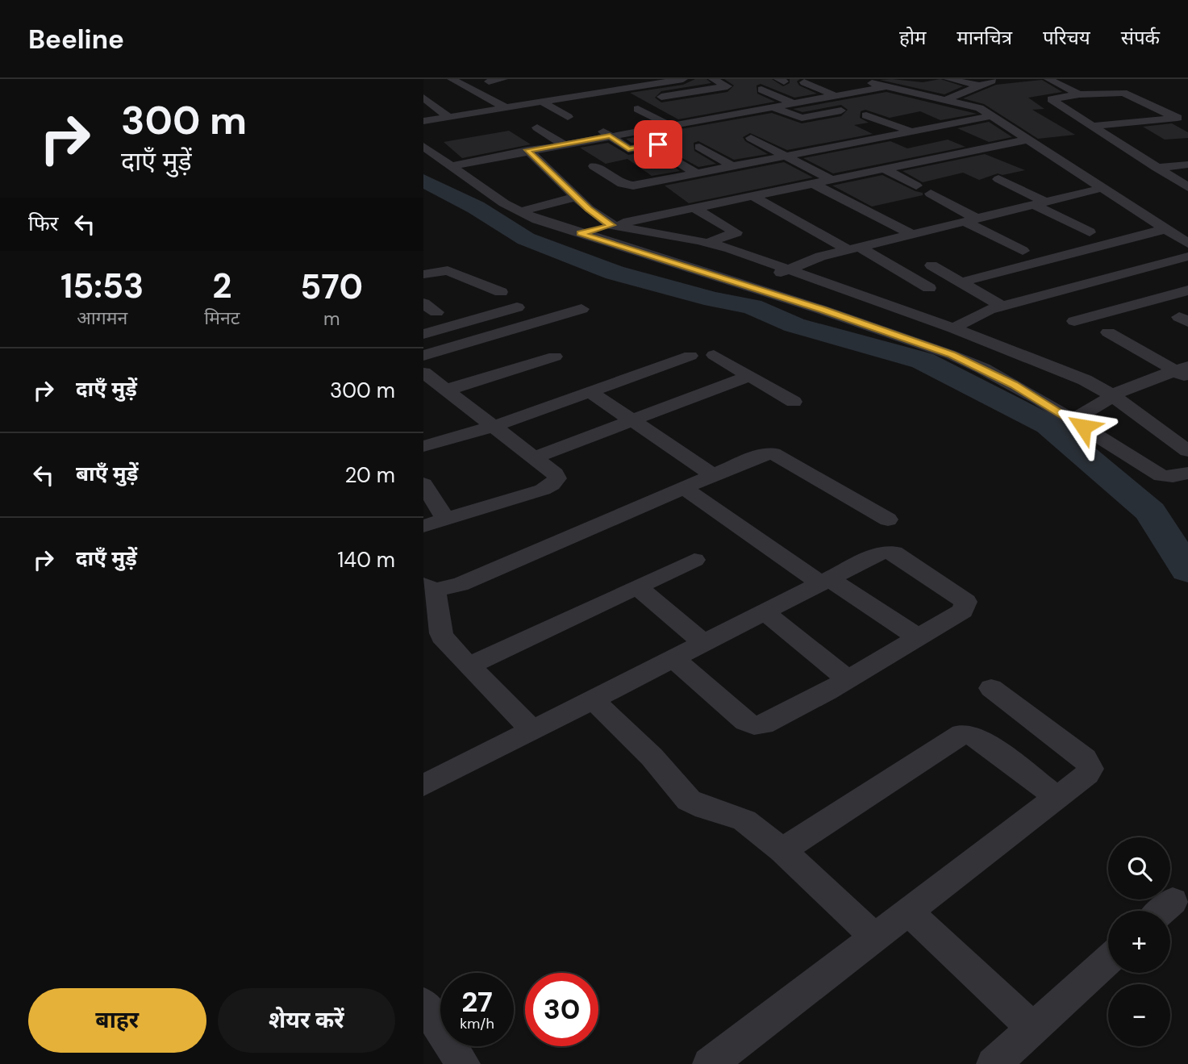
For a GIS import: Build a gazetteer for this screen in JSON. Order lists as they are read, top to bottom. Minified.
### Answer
{"page":{"header":"Beeline","nav":["होम","मानचित्र","परिचय","संपर्क"],"turn":["300 m","दाएँ मुड़ें"],"then":"फिर","eta":["15:53","आगमन","2","मिनट","570","m"],"list":[{"name":"दाएँ मुड़ें","value":"300 m"},{"name":"बाएँ मुड़ें","value":"20 m"},{"name":"दाएँ मुड़ें","value":"140 m"}],"map_buttons":["+","−"],"speed":"27 km/h","limit":"30","buttons":["बाहर","शेयर करें"]}}
